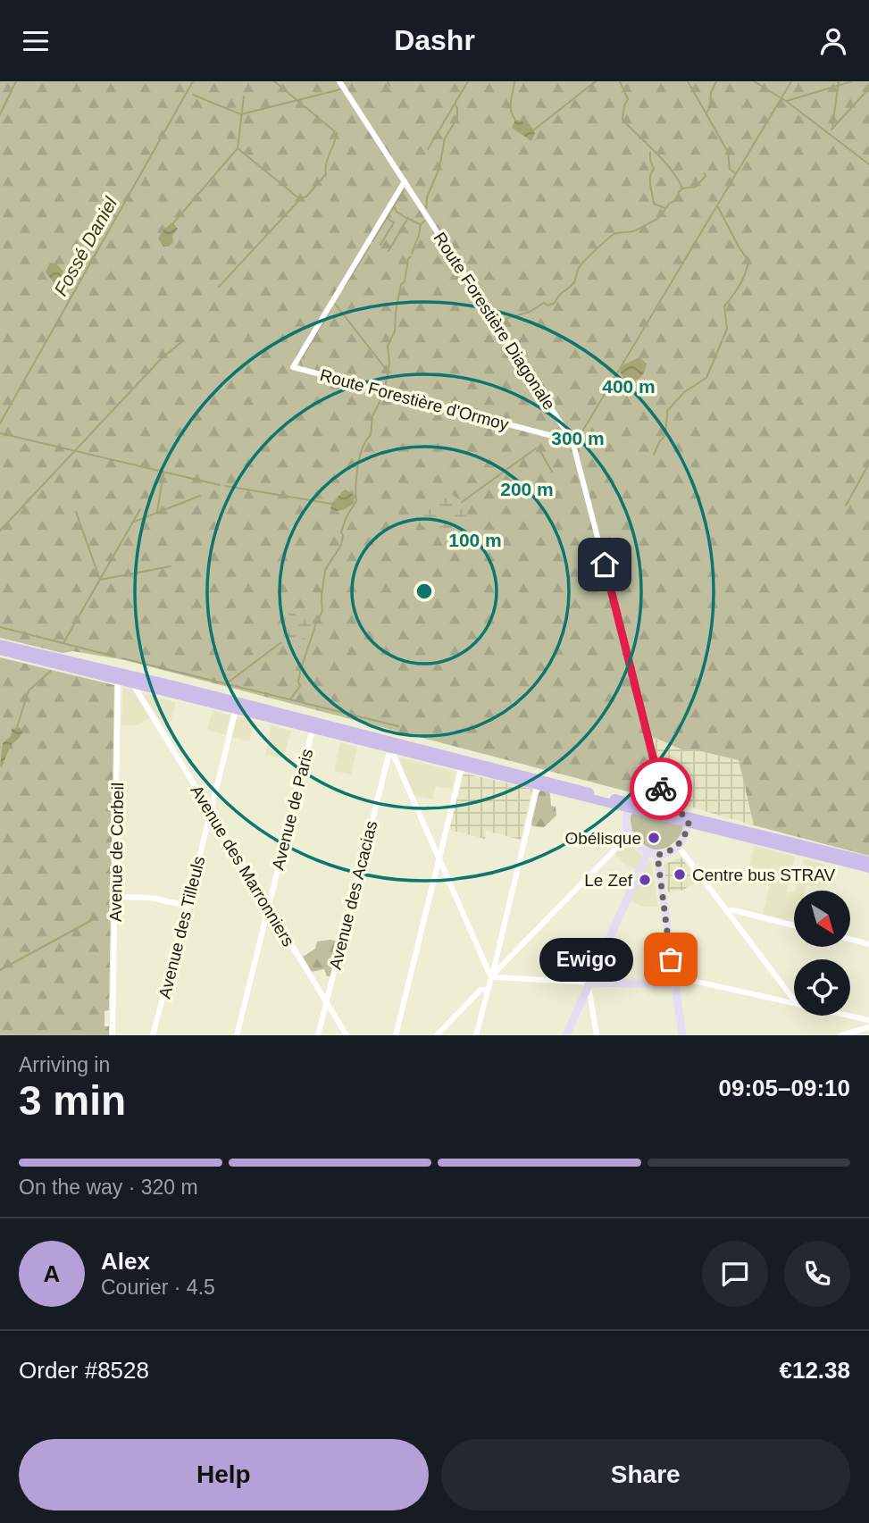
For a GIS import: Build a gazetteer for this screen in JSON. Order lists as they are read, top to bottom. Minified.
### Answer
{"streets":{"street":["Route Forestière Diagonale","Route Forestière d'Ormoy","Avenue de Paris","Avenue de Corbeil","Avenue des Marronniers","Avenue des Acacias","Avenue des Tilleuls"]},"crossings":[["Route Forestière Diagonale","Route Forestière d'Ormoy"],["Avenue de Paris","Avenue des Marronniers"],["Avenue des Marronniers","Avenue des Acacias"],["Avenue des Marronniers","Avenue des Tilleuls"]],"water":["Fossé Daniel"],"places":["Obélisque","Centre bus STRAV","Le Zef","Ewigo"],"north":"bottom right","page":{"header":"Dashr","bubble":"Ewigo","heading":["3 min","Arriving in","09:05–09:10"],"panel":["Alex","Courier · 4.5","Order #8528","€12.38"],"bar":"On the way · 320 m","round":"A","buttons":["Help","Share"]},"rings":["400 m","300 m","200 m","100 m"]}
